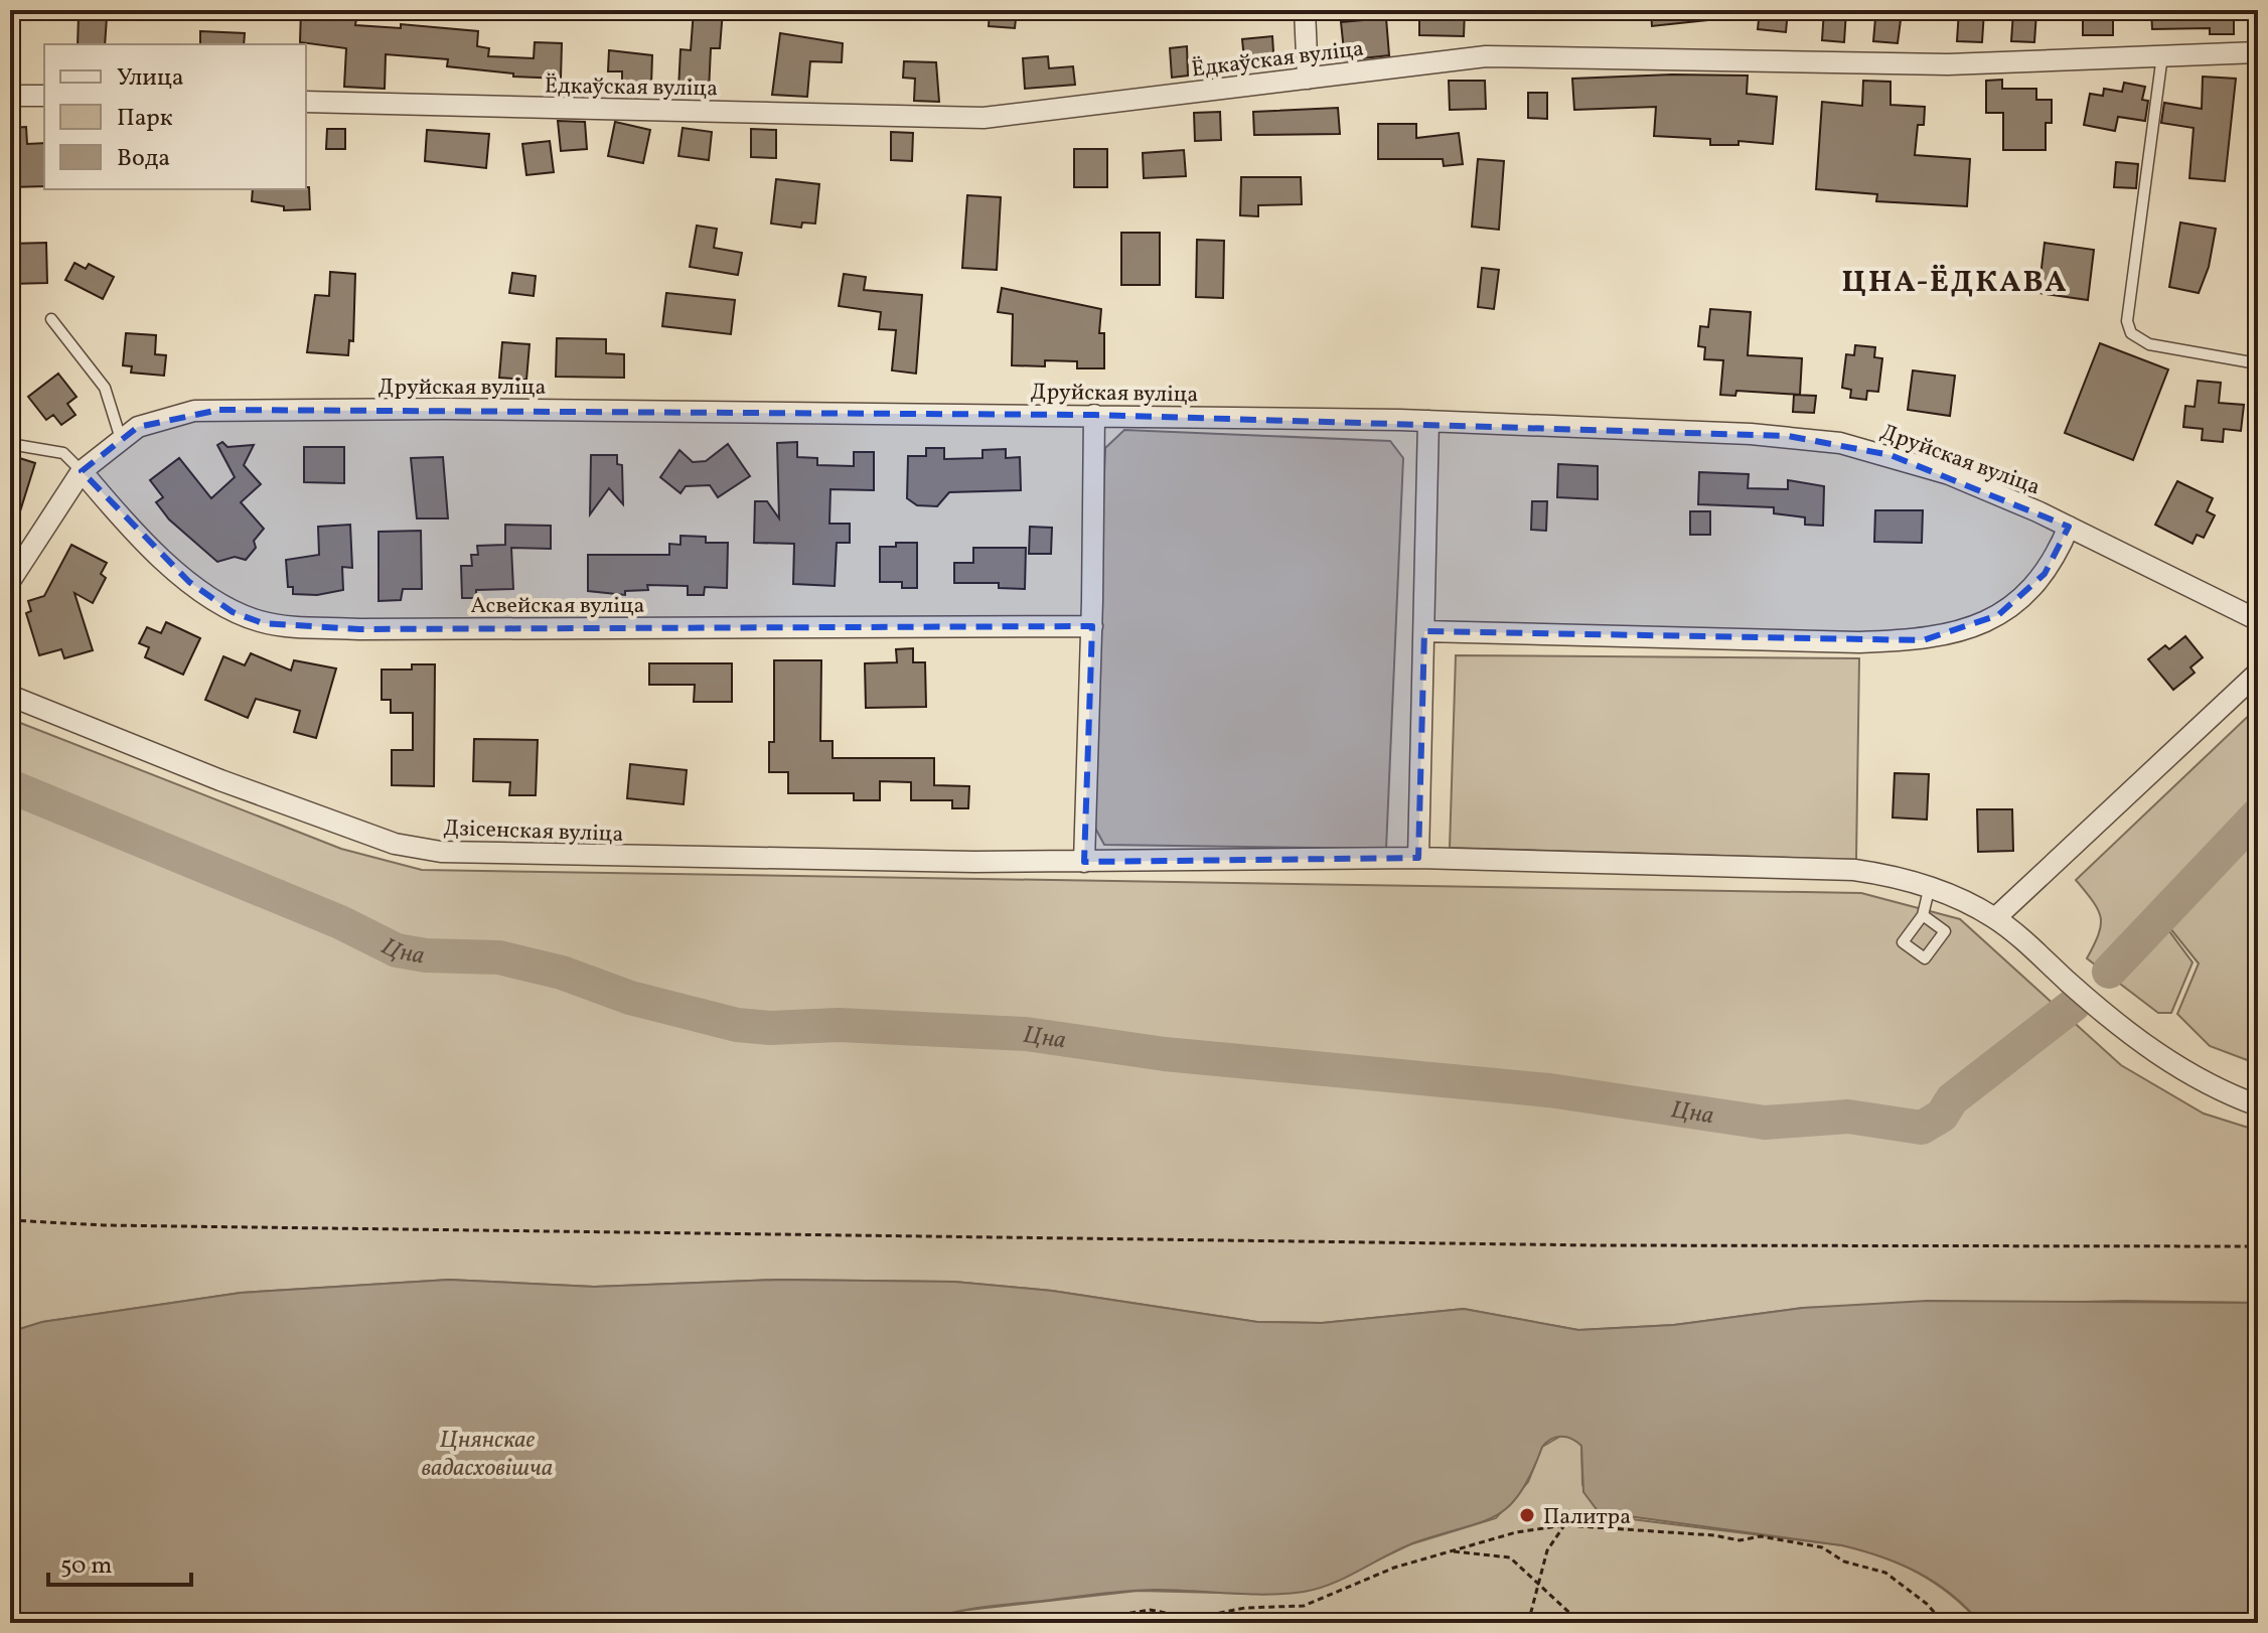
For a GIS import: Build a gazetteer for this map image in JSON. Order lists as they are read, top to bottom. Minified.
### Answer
{"streets":{"street":["Ёдкаўская вуліца","Друйская вуліца","Асвейская вуліца","Дзісенская вуліца"]},"crossings":[["Друйская вуліца","Асвейская вуліца"]],"districts":["ЦНА-ЁДКАВА"],"water":["Цна","Цнянскае вадасховішча"],"places":["Палитра"],"legend":["Улица","Парк","Вода"],"scale_bar":"50 m"}
